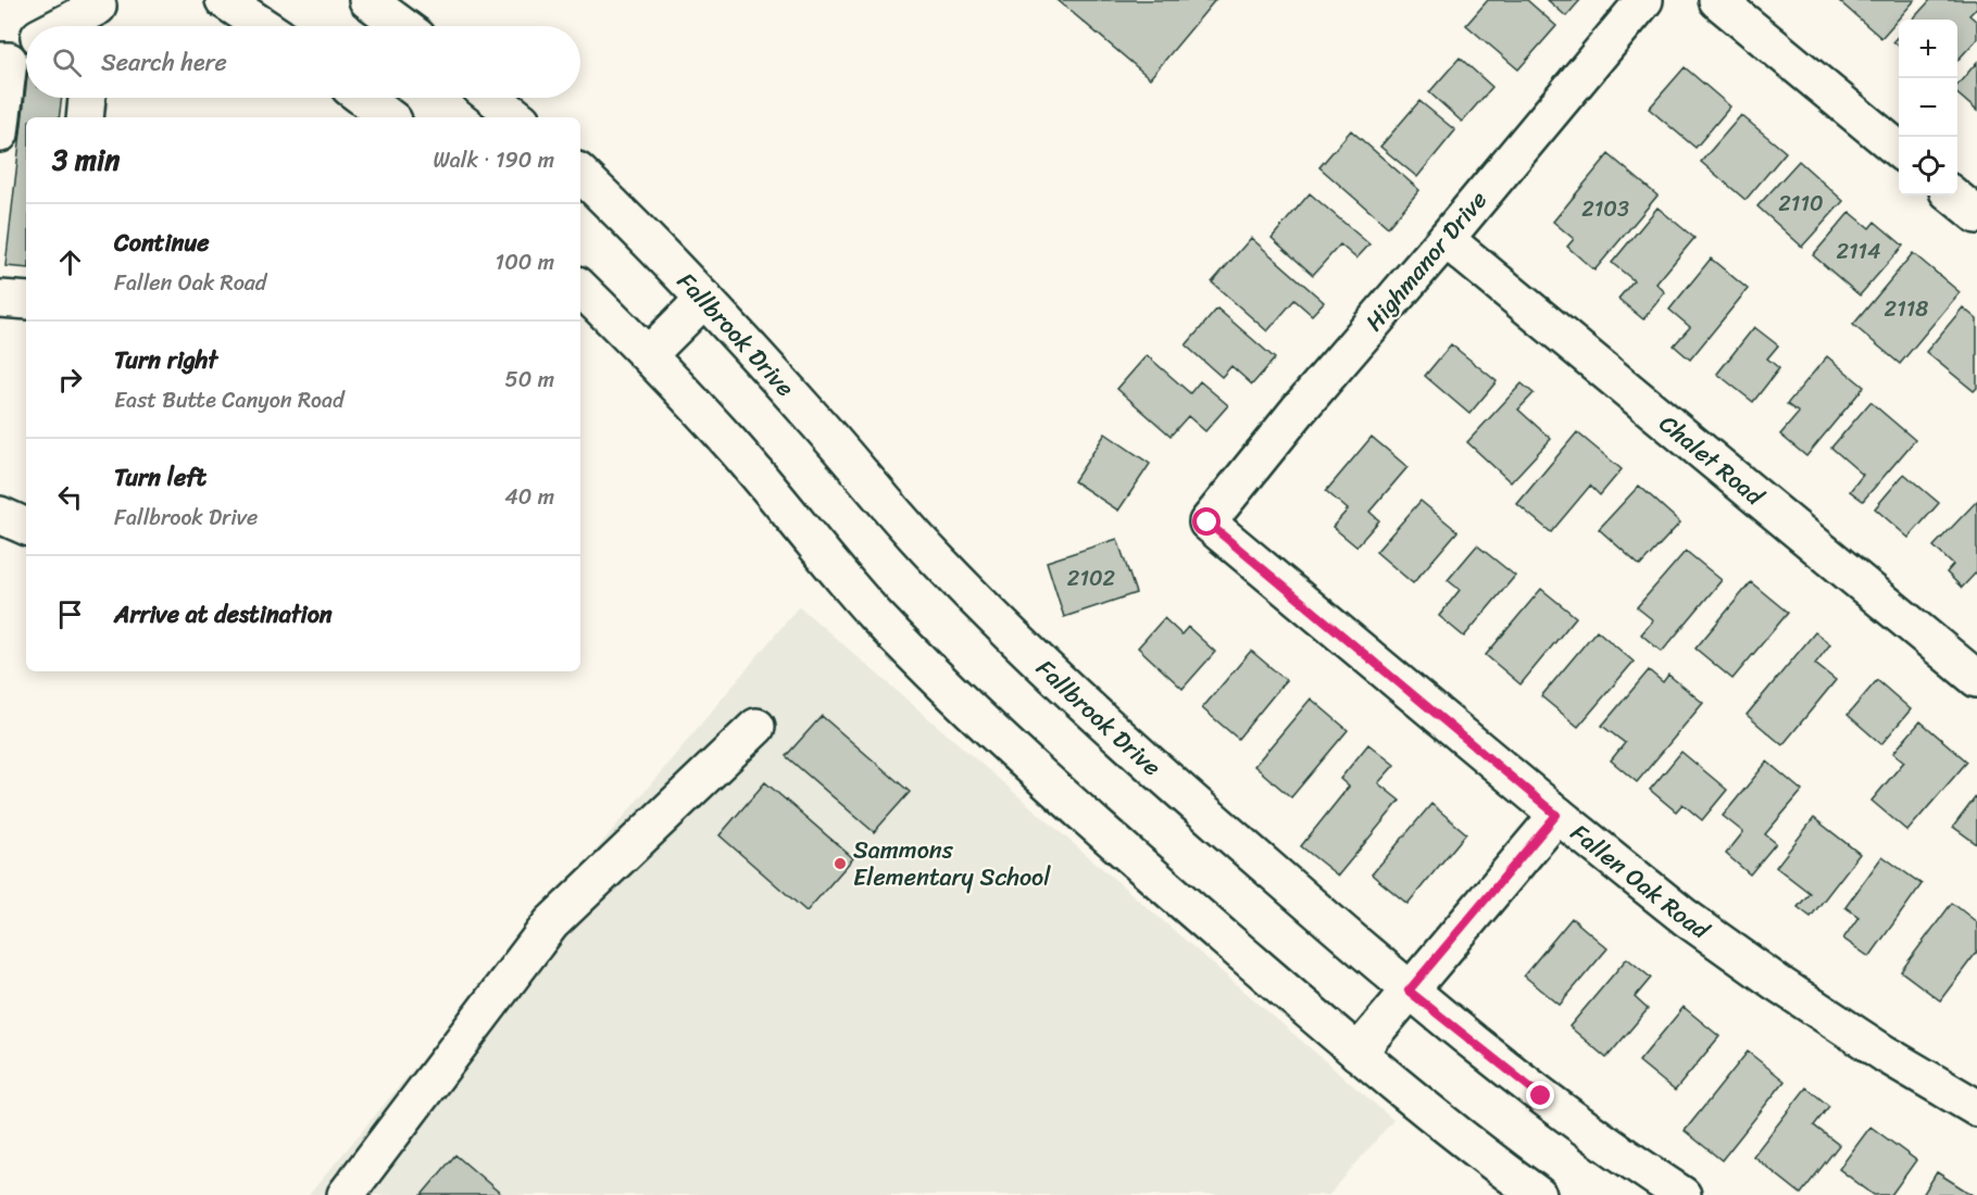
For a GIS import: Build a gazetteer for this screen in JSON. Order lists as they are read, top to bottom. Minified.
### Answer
{"streets":{"main road":["Highmanor Drive","Fallbrook Drive","Chalet Road","Fallen Oak Road"]},"crossings":[["Highmanor Drive","Chalet Road"],["Highmanor Drive","Fallen Oak Road"]],"places":["Sammons Elementary School"],"house_numbers":["2110","2103","2114","2118","2102"],"page":{"map_buttons":["+","−"],"search":"Search here","heading":["3 min","Walk · 190 m"],"list":[["Continue","Fallen Oak Road","100 m"],["Turn right","East Butte Canyon Road","50 m"],["Turn left","Fallbrook Drive","40 m"],"Arrive at destination"]}}
